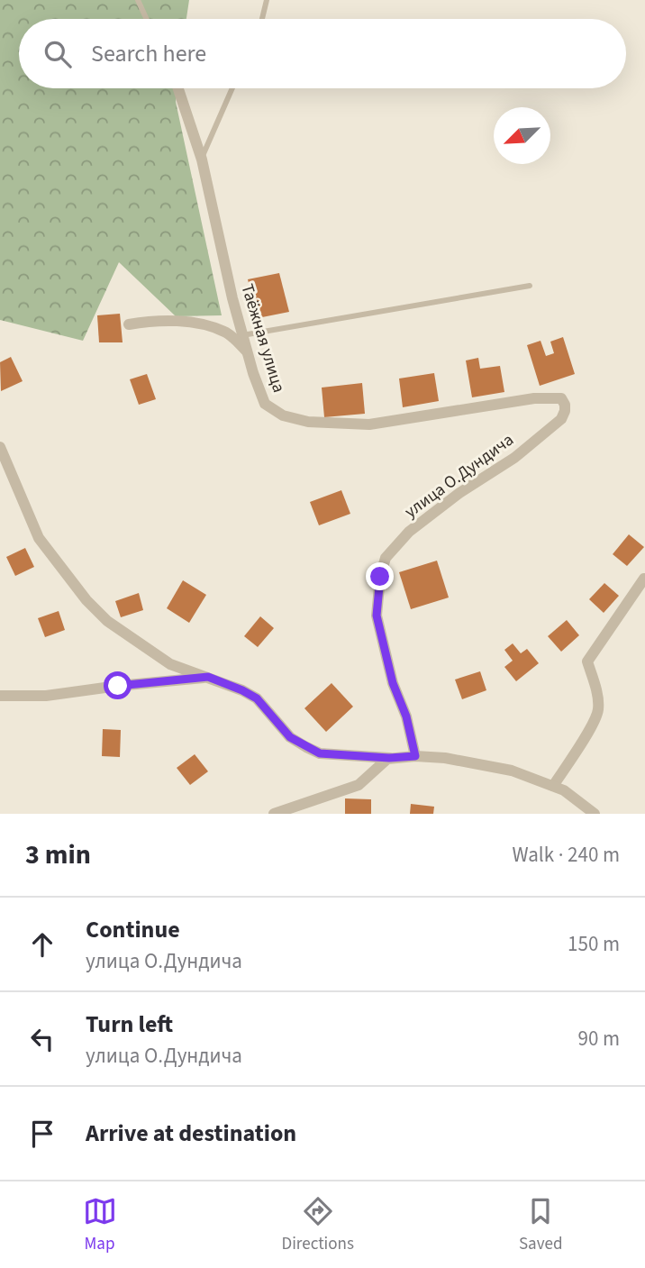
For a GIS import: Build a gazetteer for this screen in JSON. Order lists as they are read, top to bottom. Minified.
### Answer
{"streets":{"street":["Таёжная улица","улица О.Дундича"]},"crossings":[["Таёжная улица","улица О.Дундича"]],"north":"bottom left","page":{"search":"Search here","heading":["3 min","Walk · 240 m"],"list":[["Continue","улица О.Дундича","150 m"],["Turn left","улица О.Дундича","90 m"],"Arrive at destination"],"nav":["Map","Directions","Saved"]}}
